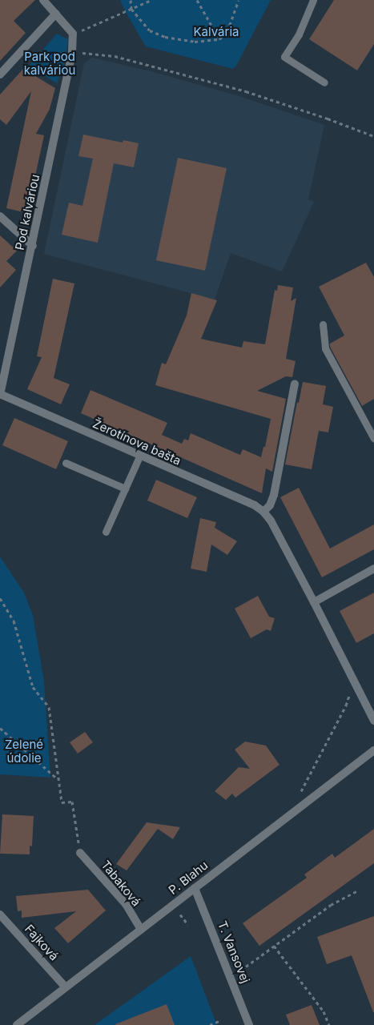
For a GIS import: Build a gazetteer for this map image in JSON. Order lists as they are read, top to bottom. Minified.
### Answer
{"streets":{"street":["Pod kalváriou","Žerotínova bašta","P. Blahu","Tabaková","Fajková","T. Vansovej"]},"crossings":[["Pod kalváriou","Žerotínova bašta"],["P. Blahu","Tabaková"],["P. Blahu","Fajková"],["P. Blahu","T. Vansovej"]],"parks":["Kalvária","Park pod kalváriou","Zelené údolie"]}
